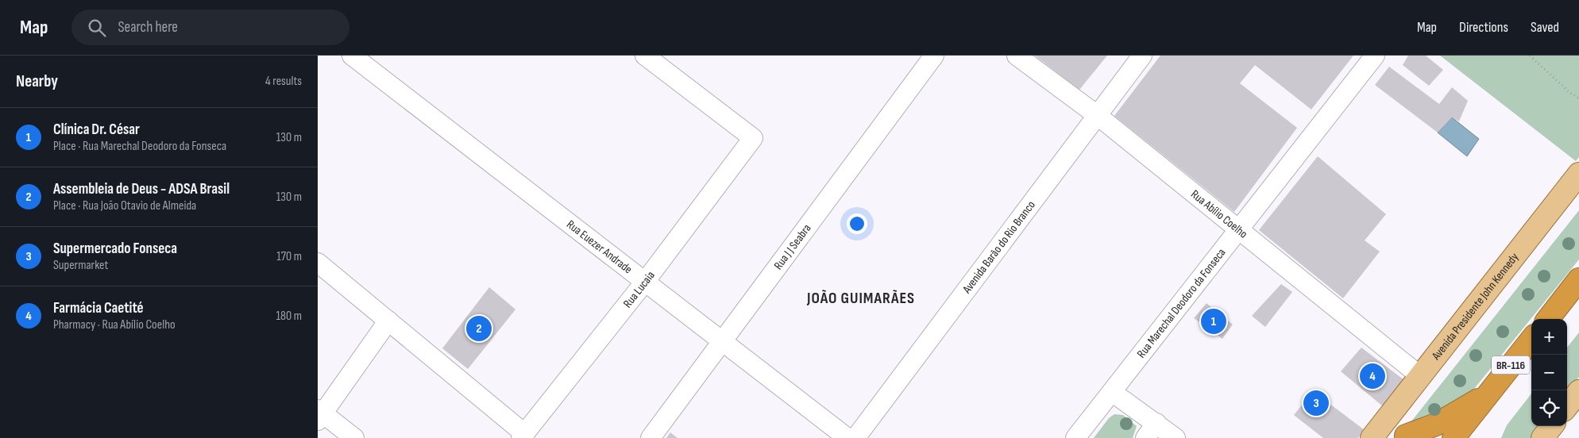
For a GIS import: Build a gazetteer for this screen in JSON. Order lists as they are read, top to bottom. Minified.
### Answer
{"streets":{"highway":["BR-116"],"main road":["Avenida Presidente John Kennedy"],"street":["Rua Abílio Coelho","Rua Euezer Andrade","Avenida Barão do Rio Branco","Rua J J Seabra","Rua Lucaia","Rua Marechal Deodoro da Fonseca"]},"crossings":[["Rua Abílio Coelho","Avenida Barão do Rio Branco"],["Rua Abílio Coelho","Rua Marechal Deodoro da Fonseca"],["Rua Abílio Coelho","Avenida Presidente John Kennedy"],["Rua Euezer Andrade","Rua J J Seabra"],["Rua Euezer Andrade","Rua Lucaia"]],"districts":["JOÃO GUIMARÃES"],"page":{"header":"Map","search":"Search here","nav":["Map","Directions","Saved"],"heading":["Nearby","4 results"],"list":[{"mark":"1","name":"Clínica Dr. César","note":"Place · Rua Marechal Deodoro da Fonseca","value":"130 m"},{"mark":"2","name":"Assembleia de Deus - ADSA Brasil","note":"Place · Rua João Otavio de Almeida","value":"130 m"},{"mark":"3","name":"Supermercado Fonseca","note":"Supermarket","value":"170 m"},{"mark":"4","name":"Farmácia Caetité","note":"Pharmacy · Rua Abílio Coelho","value":"180 m"}],"pins":["1","2","4","3"],"map_buttons":["+","−"]}}
